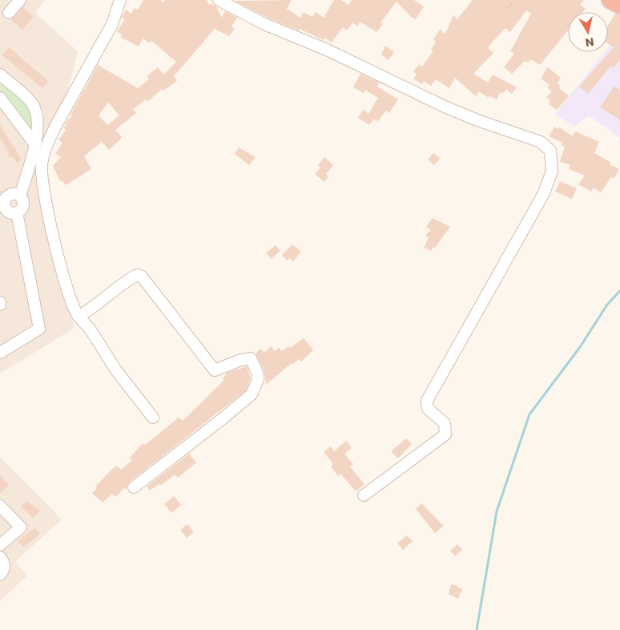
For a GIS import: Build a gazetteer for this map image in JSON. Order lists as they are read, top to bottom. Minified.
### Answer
{"north":"bottom"}
